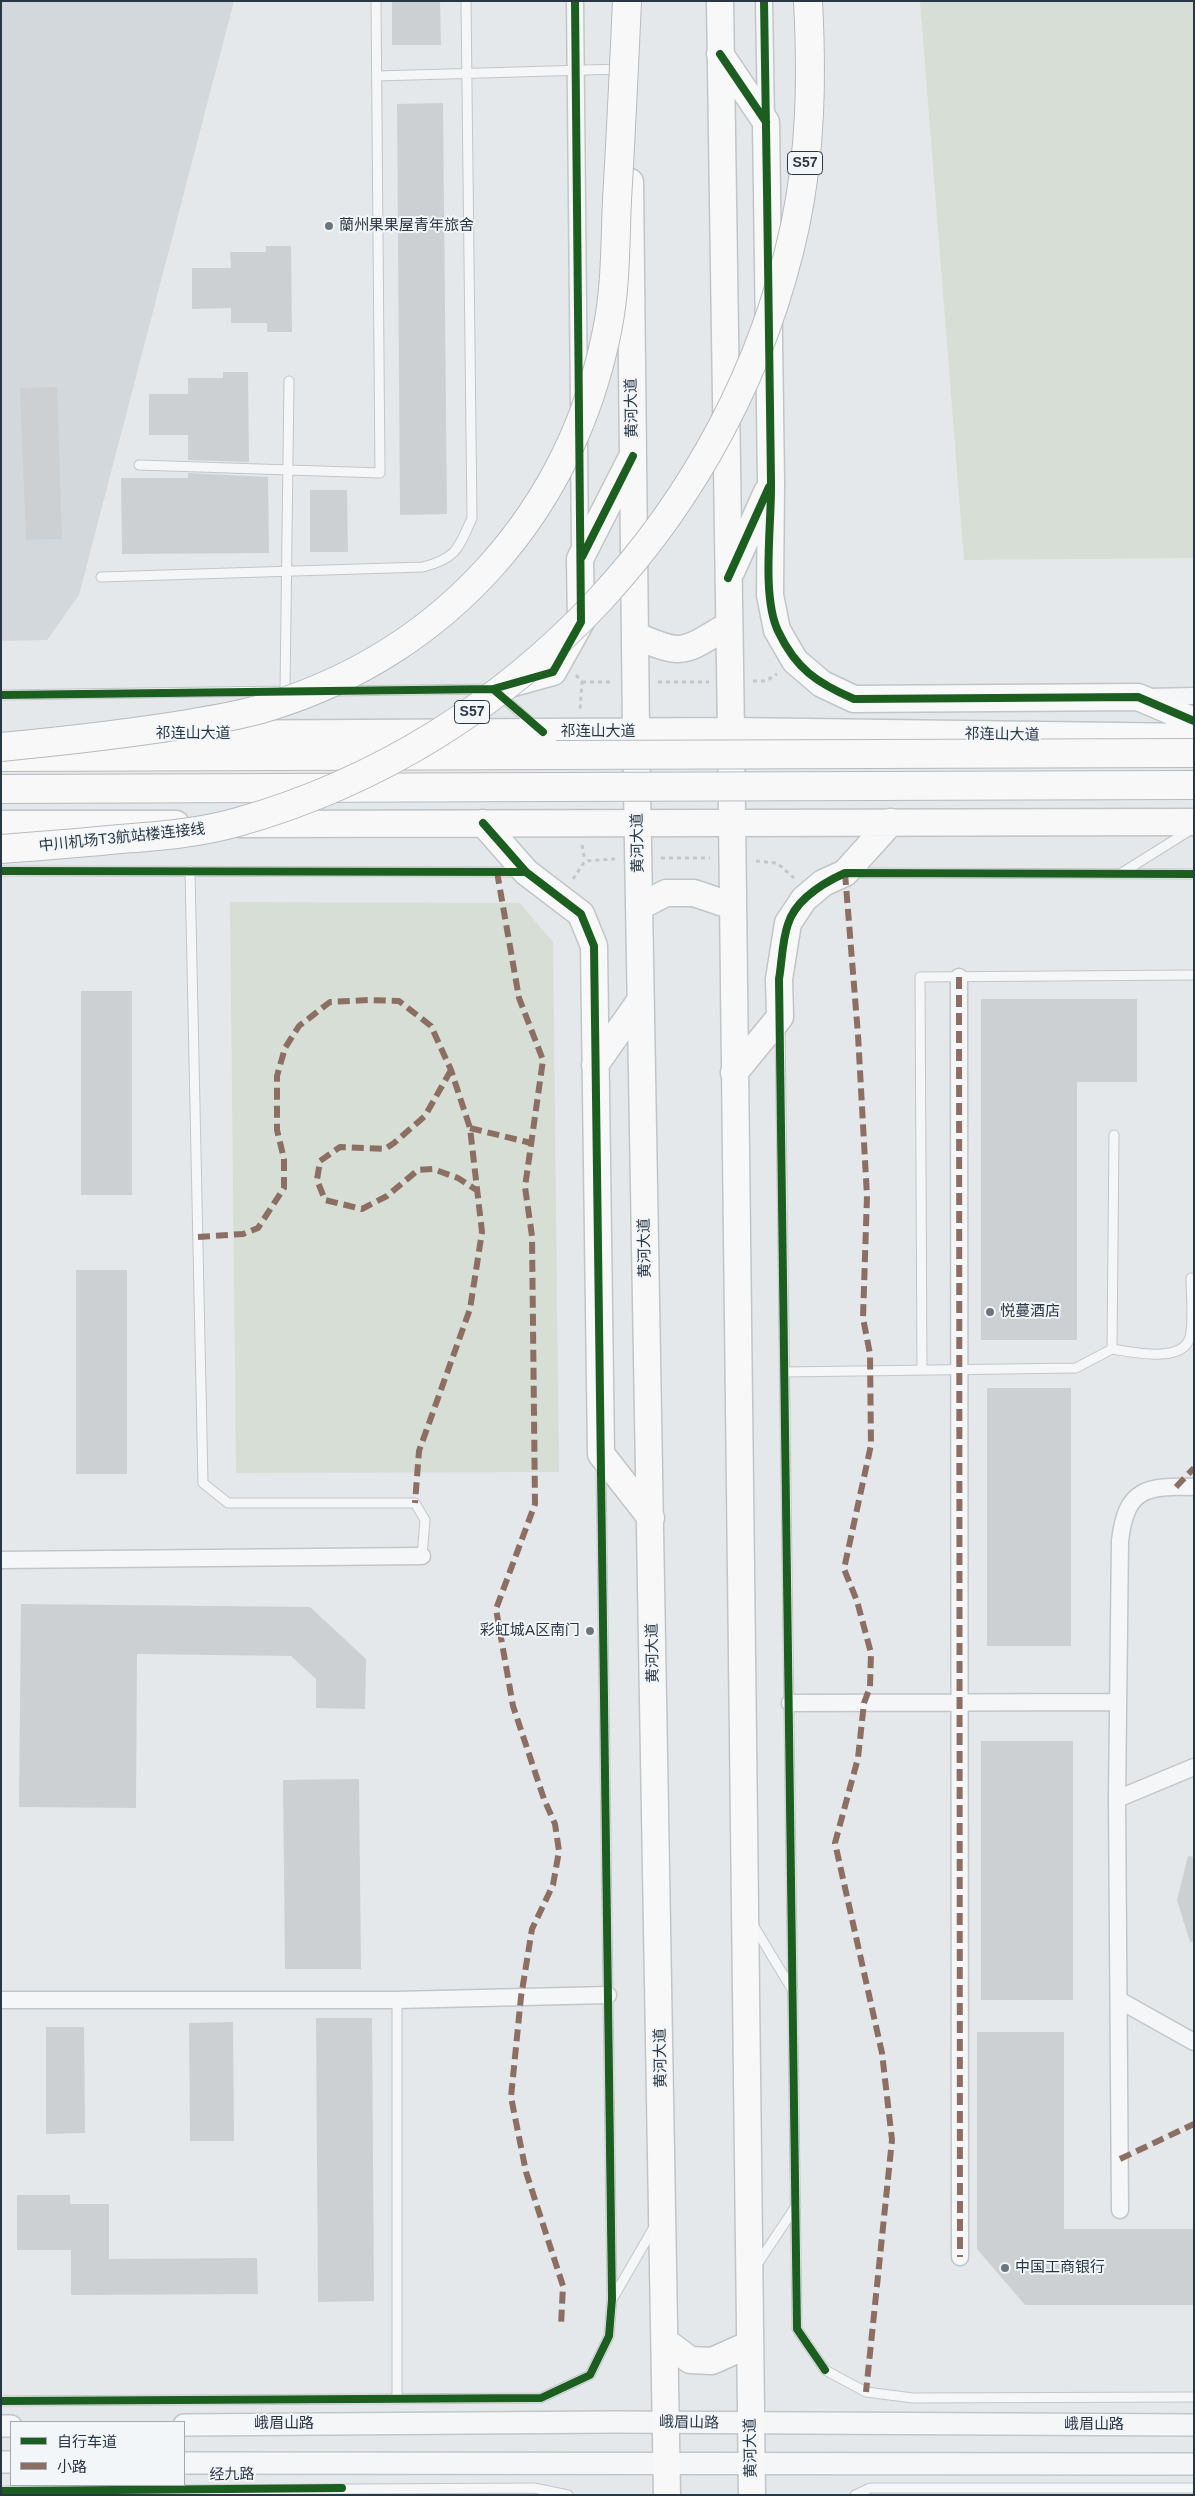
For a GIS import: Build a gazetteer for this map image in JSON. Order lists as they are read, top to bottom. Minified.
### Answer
{"streets":{"highway":["S57","中川机场T3航站楼连接线"],"main road":["黄河大道","祁连山大道"],"street":["峨眉山路"],"lane":["经九路"]},"crossings":[["黄河大道","祁连山大道"],["黄河大道","峨眉山路"]],"places":["蘭州果果屋青年旅舍","悦蔓酒店","彩虹城A区南门","中国工商银行"],"legend":["自行车道","小路"]}
